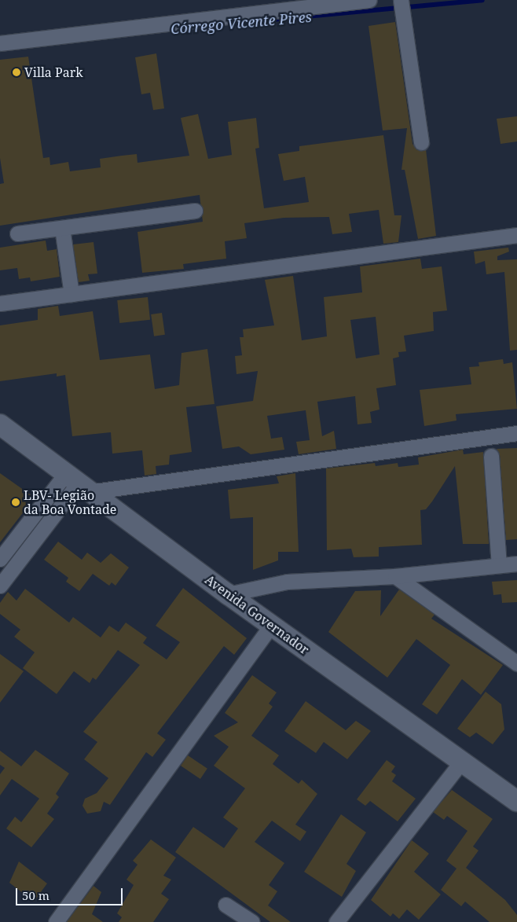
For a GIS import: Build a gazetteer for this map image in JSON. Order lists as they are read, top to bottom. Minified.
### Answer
{"streets":{"street":["Avenida Governador"]},"water":["Córrego Vicente Pires"],"places":["Villa Park","LBV- Legião da Boa Vontade"],"scale_bar":"50 m"}
